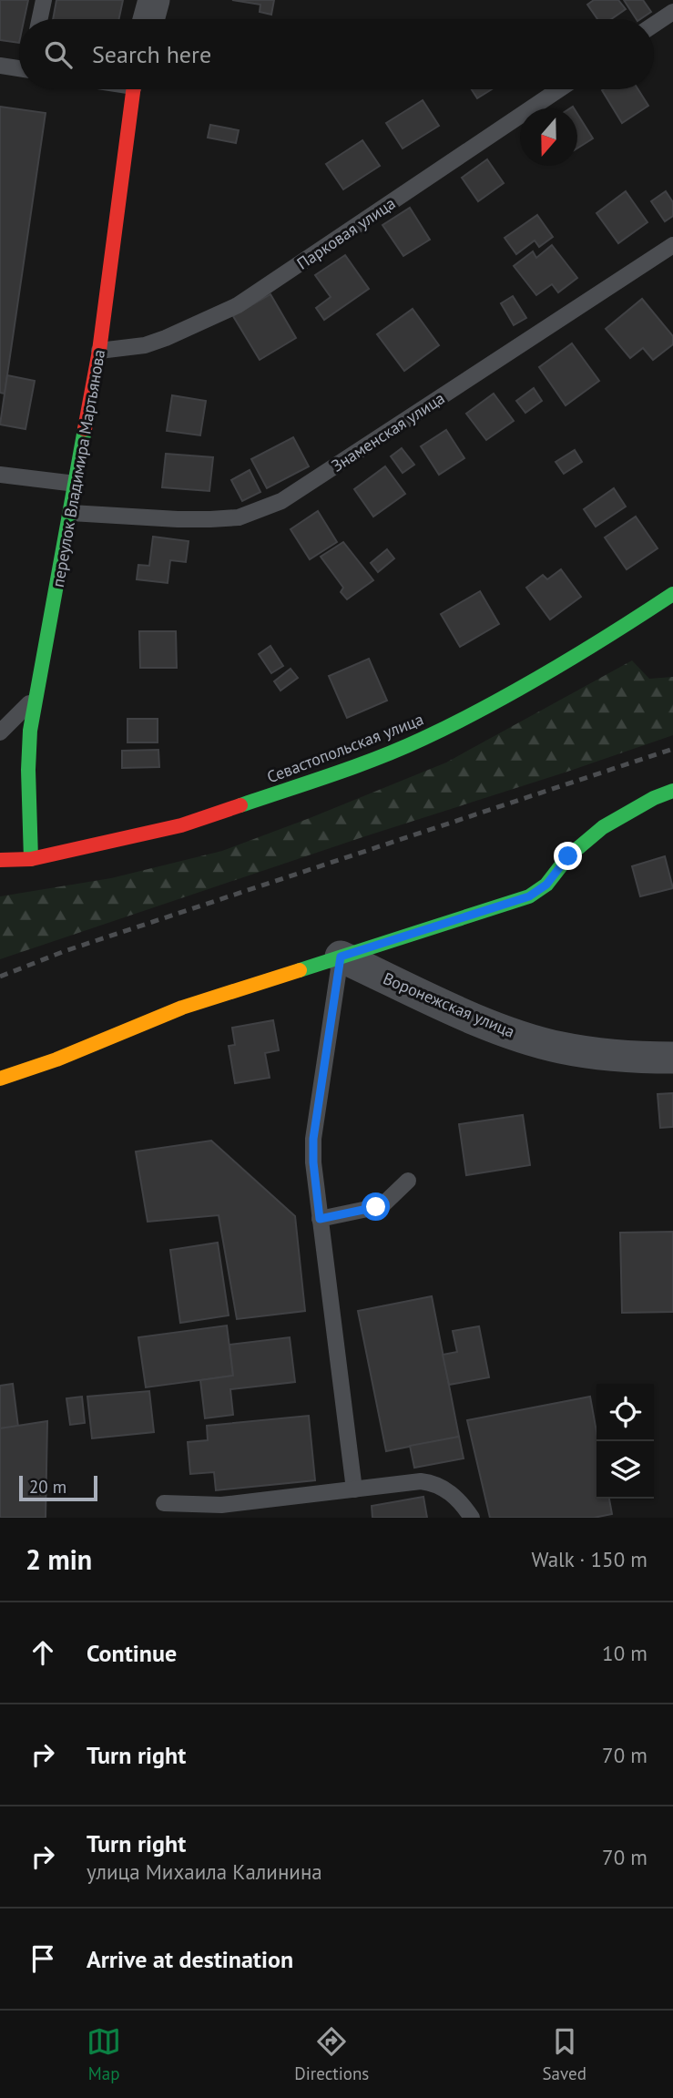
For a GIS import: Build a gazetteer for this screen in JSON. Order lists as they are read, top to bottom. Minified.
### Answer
{"streets":{"street":["переулок Владимира Мартьянова","Севастопольская улица","Воронежская улица"],"lane":["Парковая улица","Знаменская улица"]},"crossings":[["Парковая улица","переулок Владимира Мартьянова"],["Знаменская улица","переулок Владимира Мартьянова"],["переулок Владимира Мартьянова","Севастопольская улица"]],"scale_bar":"20 m","north":"bottom","page":{"search":"Search here","scale":"20 m","heading":["2 min","Walk · 150 m"],"list":[["Continue","10 m"],["Turn right","70 m"],["Turn right","улица Михаила Калинина","70 m"],"Arrive at destination"],"nav":["Map","Directions","Saved"]}}
